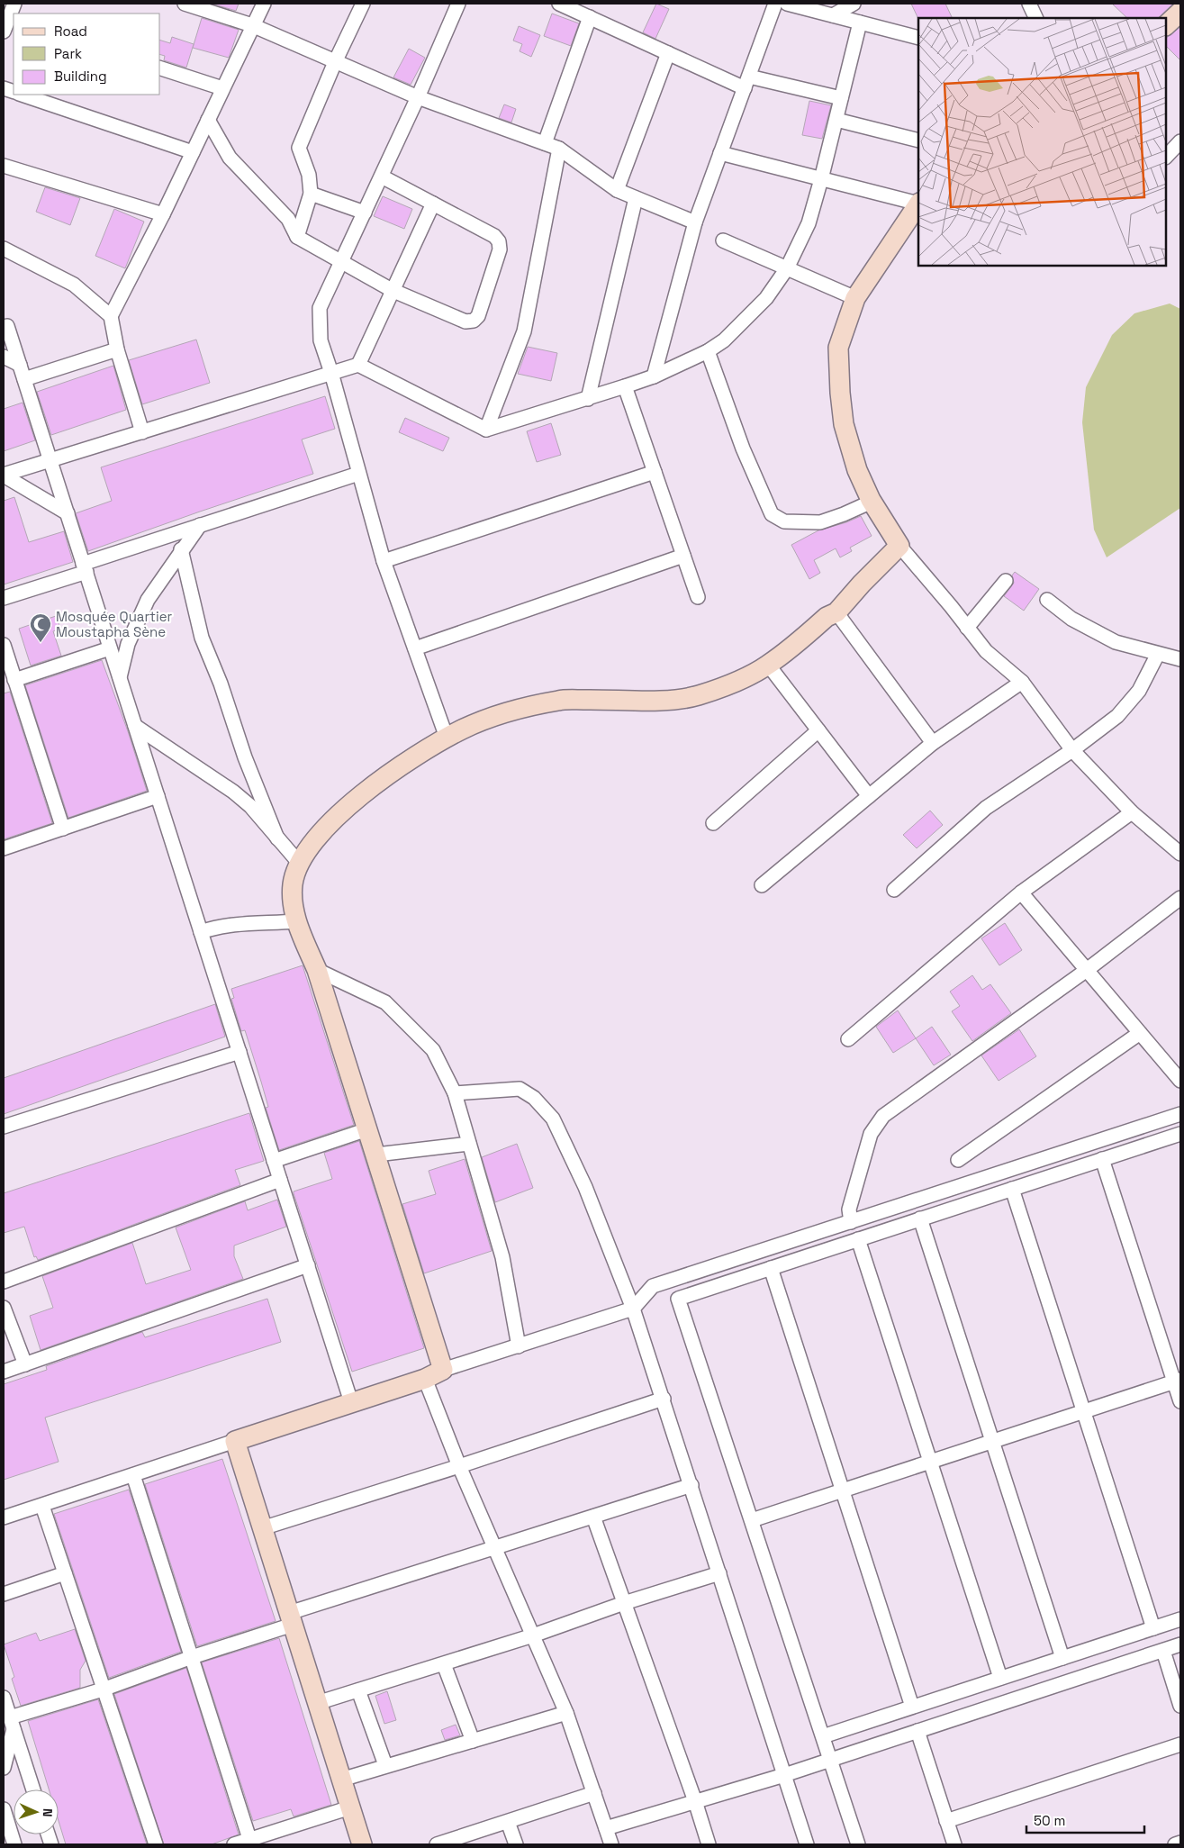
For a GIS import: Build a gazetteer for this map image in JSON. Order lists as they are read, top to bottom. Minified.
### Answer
{"places":{"mosque":["Mosquée Quartier Moustapha Sène"]},"legend":["Road","Park","Building"],"scale_bar":"50 m","north":"right"}
